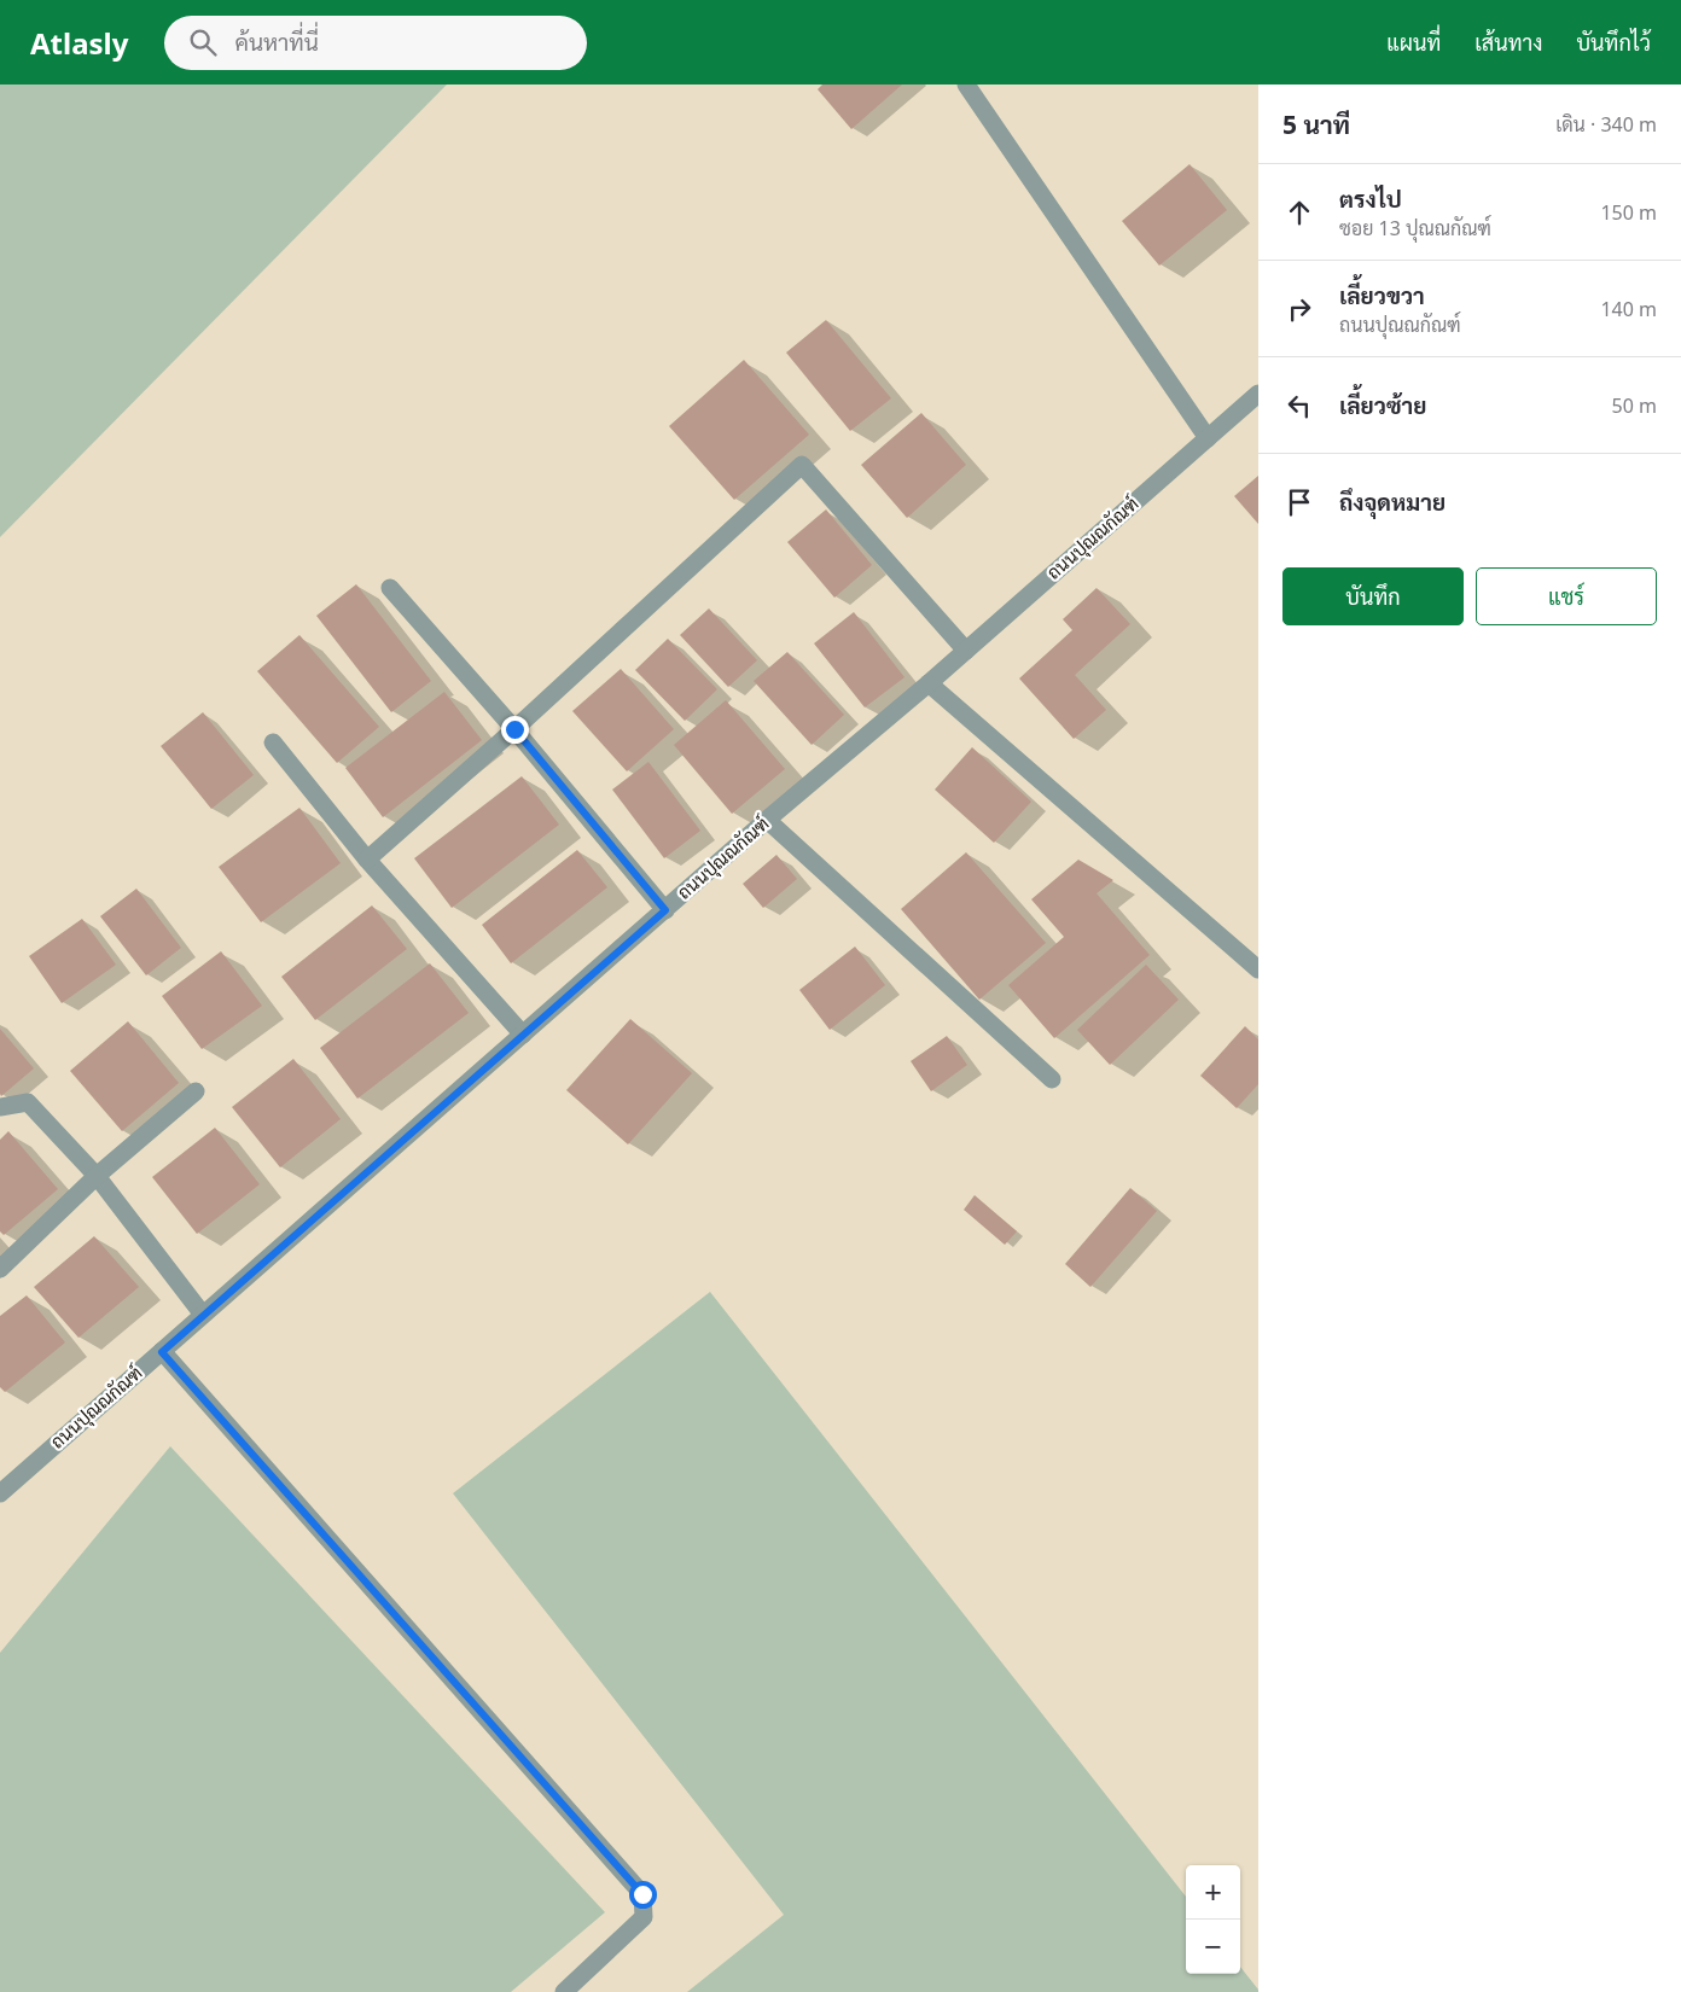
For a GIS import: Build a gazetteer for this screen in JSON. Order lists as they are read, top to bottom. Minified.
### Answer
{"streets":{"street":["ถนนปุณณกัณฑ์"]},"page":{"header":"Atlasly","search":"ค้นหาที่นี่","nav":["แผนที่","เส้นทาง","บันทึกไว้"],"heading":["5 นาที","เดิน · 340 m"],"list":[["ตรงไป","ซอย 13 ปุณณกัณฑ์","150 m"],["เลี้ยวขวา","ถนนปุณณกัณฑ์","140 m"],["เลี้ยวซ้าย","50 m"],"ถึงจุดหมาย"],"buttons":["บันทึก","แชร์"],"map_buttons":["+","−"]}}
